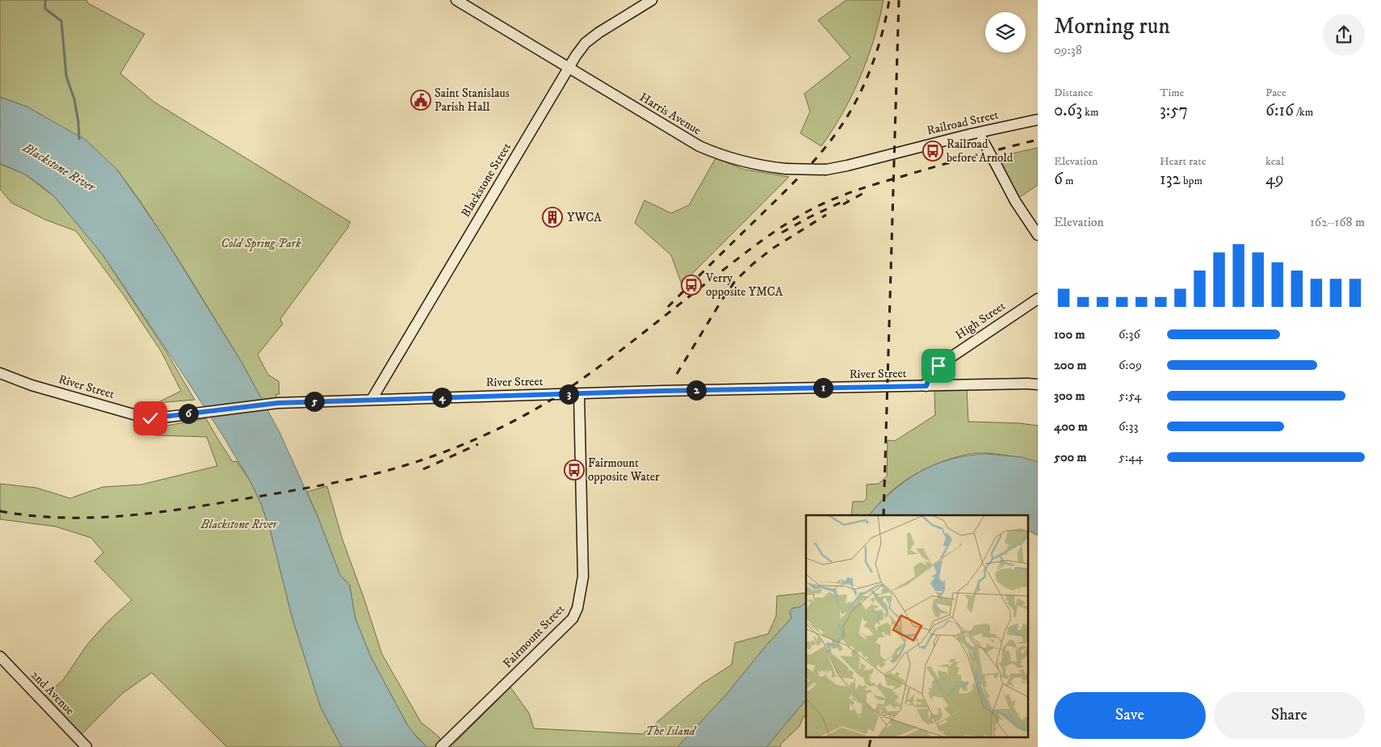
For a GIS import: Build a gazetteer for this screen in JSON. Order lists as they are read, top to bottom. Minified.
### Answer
{"streets":{"street":["Harris Avenue","Railroad Street","Blackstone Street","High Street","River Street","Fairmount Street","2nd Avenue"]},"crossings":[["Harris Avenue","Railroad Street"],["Harris Avenue","Blackstone Street"],["Blackstone Street","River Street"],["High Street","River Street"],["River Street","Fairmount Street"]],"water":["Blackstone River"],"parks":["Cold Spring Park","Blackstone River","The Island"],"places":{"public building":["Saint Stanislaus Parish Hall"],"bus stop":["Railroad before Arnold","Verry opposite YMCA","Fairmount opposite Water"],"building":["YWCA"]},"page":{"heading":["Morning run","09:38"],"stats":[["Distance","0.63 km"],["Time","3:57"],["Pace","6:16 /km"],["Elevation","6 m"],["Heart rate","132 bpm"],["kcal","49"]],"chart":["Elevation","162–168 m"],"list":[{"name":"100 m","note":"6:36"},{"name":"200 m","note":"6:09"},{"name":"300 m","note":"5:54"},{"name":"400 m","note":"6:33"},{"name":"500 m","note":"5:44"}],"pins":["1","2","3","4","5","6"],"buttons":["Save","Share"]}}
